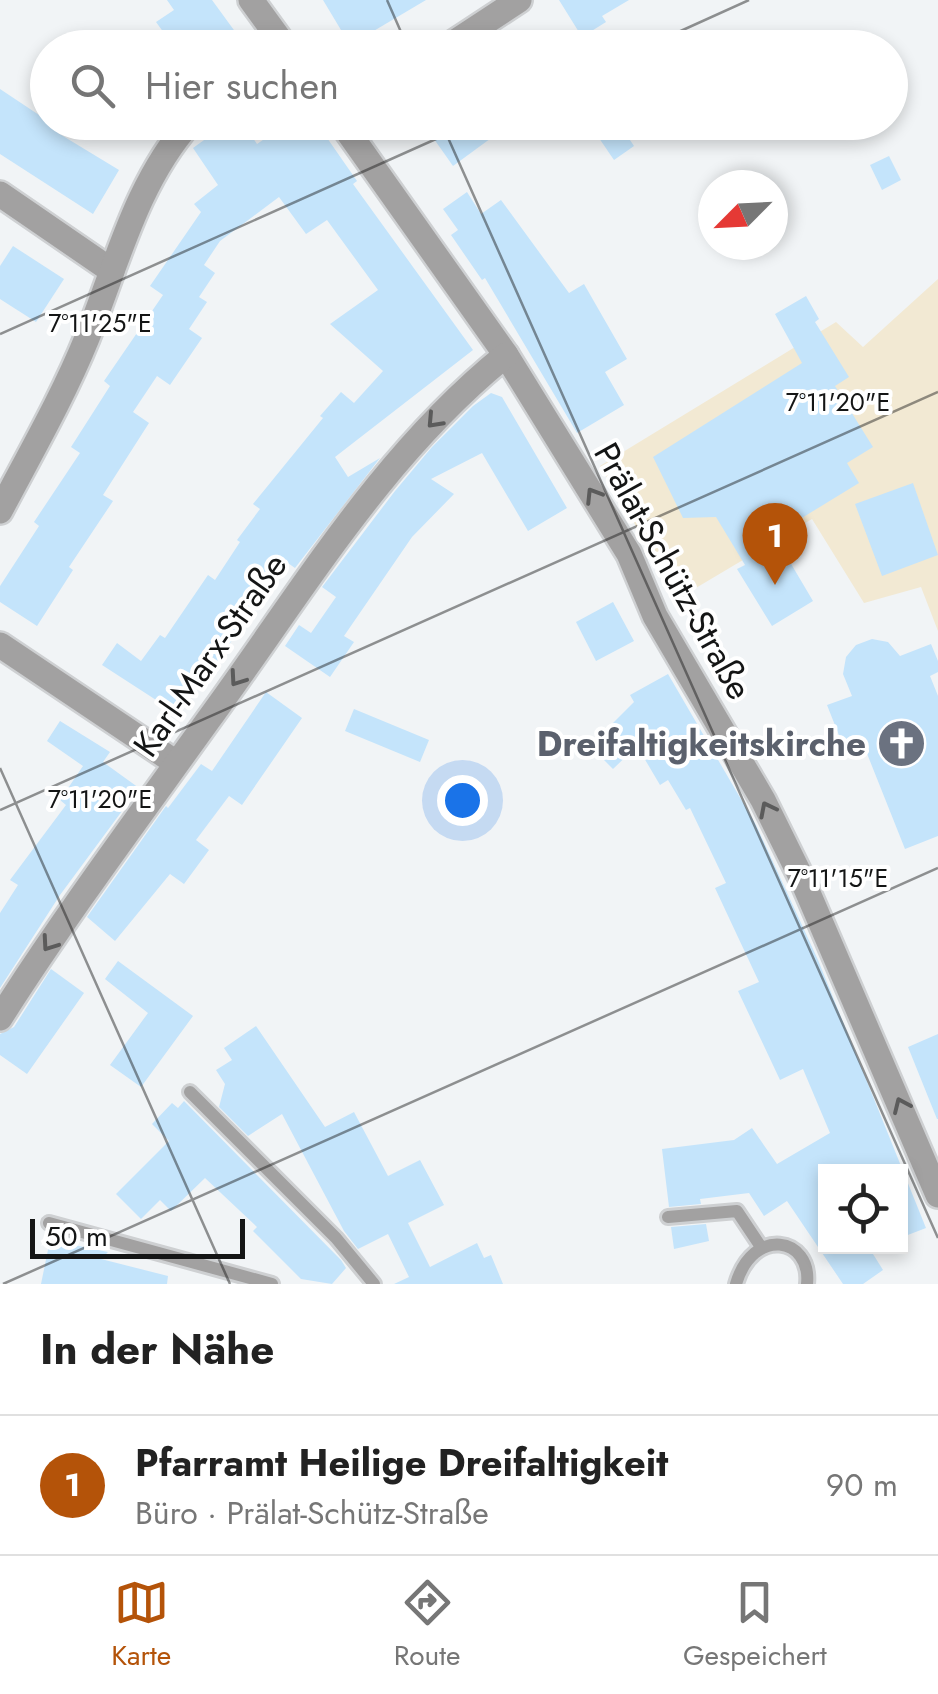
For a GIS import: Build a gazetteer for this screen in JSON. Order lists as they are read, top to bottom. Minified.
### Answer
{"streets":{"street":["Prälat-Schütz-Straße","Karl-Marx-Straße"]},"crossings":[["Prälat-Schütz-Straße","Karl-Marx-Straße"]],"one_way":["Prälat-Schütz-Straße","Karl-Marx-Straße"],"places":{"church":["Dreifaltigkeitskirche"]},"scale_bar":"50 m","north":"bottom left","page":{"search":"Hier suchen","pins":"1","scale":"50 m","heading":"In der Nähe","list":[{"mark":"1","name":"Pfarramt Heilige Dreifaltigkeit","note":"Büro · Prälat-Schütz-Straße","value":"90 m"}],"nav":["Karte","Route","Gespeichert"]},"coordinates":["7°11'25\"E","7°11'20\"E","7°11'15\"E"]}
